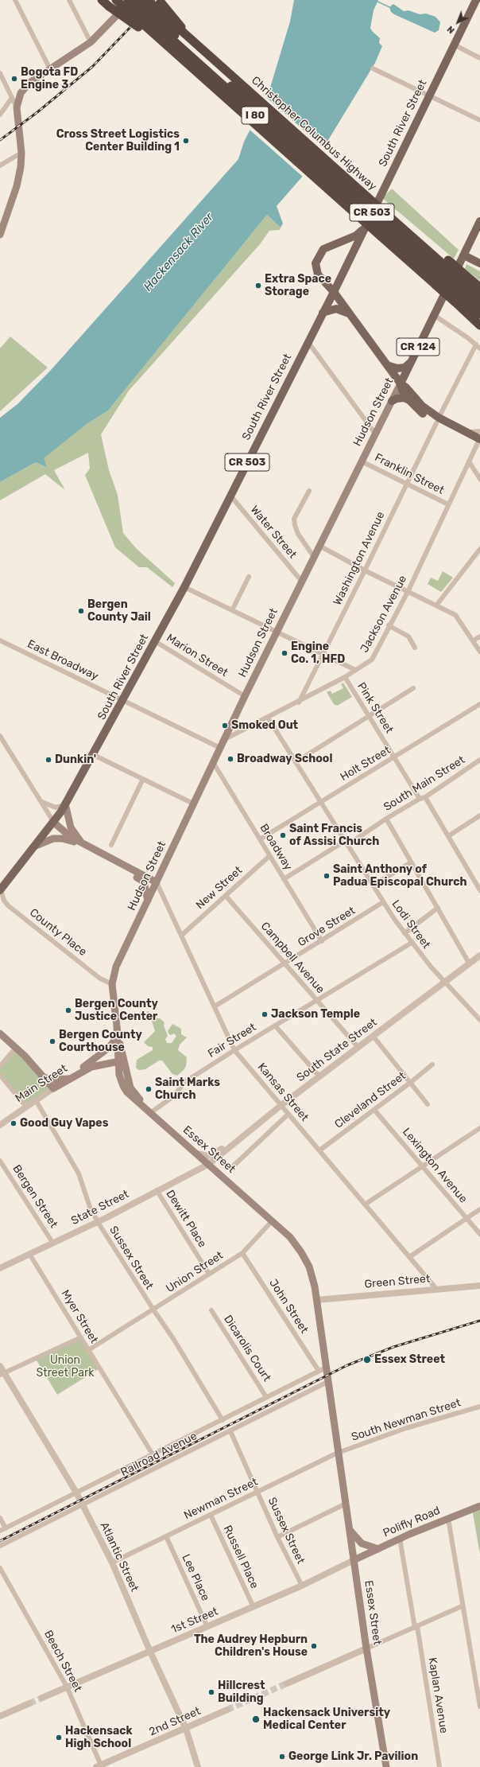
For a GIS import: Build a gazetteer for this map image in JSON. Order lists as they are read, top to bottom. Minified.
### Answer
{"streets":{"highway":["I 80","Christopher Columbus Highway"],"main road":["South River Street","CR 503","CR 124","Hudson Street","Main Street","Essex Street","Polifly Road"],"street":["Franklin Street","Water Street","Washington Avenue","Jackson Avenue","Marion Street","East Broadway","Pink Street","Holt Street","South Main Street","Broadway","New Street","Lodi Street","Grove Street","County Place","Campbell Avenue","Fair Street","South State Street","Kansas Street","Cleveland Street","Lexington Avenue","Bergen Street","State Street","Dewitt Place","Sussex Street","Union Street","Green Street","John Street","Myer Street","Dicarolis Court","South Newman Street","Railroad Avenue","Newman Street","Atlantic Street","Russell Place","Lee Place","1st Street","Beech Street","Kaplan Avenue","2nd Street"]},"crossings":[["South River Street","Water Street"],["South River Street","Marion Street"],["South River Street","East Broadway"],["South River Street","County Place"],["Hudson Street","Franklin Street"],["Hudson Street","Water Street"],["Hudson Street","Jackson Avenue"],["Hudson Street","Marion Street"],["Hudson Street","East Broadway"],["Hudson Street","Broadway"],["Hudson Street","County Place"],["Hudson Street","Main Street"],["Hudson Street","Kansas Street"],["Hudson Street","Essex Street"],["Franklin Street","Washington Avenue"],["Franklin Street","Jackson Avenue"],["Washington Avenue","Jackson Avenue"],["Jackson Avenue","Pink Street"],["Jackson Avenue","Lodi Street"],["Pink Street","Holt Street"],["Pink Street","South Main Street"],["Holt Street","Broadway"],["Holt Street","Lodi Street"],["South Main Street","Broadway"],["South Main Street","Lodi Street"],["Broadway","New Street"],["Broadway","Grove Street"],["New Street","Campbell Avenue"],["New Street","Kansas Street"],["Lodi Street","Grove Street"],["Lodi Street","Fair Street"],["Lodi Street","South State Street"],["Grove Street","Campbell Avenue"],["Grove Street","Kansas Street"],["Campbell Avenue","Fair Street"],["Campbell Avenue","South State Street"],["Fair Street","Kansas Street"],["Fair Street","Essex Street"],["South State Street","Kansas Street"],["South State Street","Essex Street"],["South State Street","State Street"],["Main Street","Essex Street"],["Main Street","Sussex Street"],["Kansas Street","Cleveland Street"],["Kansas Street","Green Street"],["Cleveland Street","Lexington Avenue"],["Essex Street","State Street"],["Essex Street","Union Street"],["Essex Street","Green Street"],["Essex Street","South Newman Street"],["Essex Street","Railroad Avenue"],["Essex Street","Newman Street"],["Essex Street","Polifly Road"],["Essex Street","1st Street"],["Bergen Street","State Street"],["State Street","Dewitt Place"],["State Street","Sussex Street"],["State Street","Myer Street"],["Dewitt Place","Union Street"],["Sussex Street","Union Street"],["Sussex Street","Railroad Avenue"],["Sussex Street","Newman Street"],["Sussex Street","1st Street"],["Union Street","John Street"],["Union Street","Myer Street"],["John Street","Railroad Avenue"],["Myer Street","Railroad Avenue"],["Dicarolis Court","Railroad Avenue"],["South Newman Street","Newman Street"],["Railroad Avenue","Atlantic Street"],["Newman Street","Atlantic Street"],["Newman Street","Russell Place"],["Newman Street","Lee Place"],["Polifly Road","1st Street"],["Polifly Road","Kaplan Avenue"],["Atlantic Street","1st Street"],["Atlantic Street","2nd Street"],["Russell Place","1st Street"],["Lee Place","1st Street"],["1st Street","Beech Street"],["Beech Street","2nd Street"]],"water":["Hackensack River"],"parks":["Union Street Park"],"places":["Bogota FD Engine 3","Cross Street Logistics Center Building 1","Extra Space Storage","Bergen County Jail","Engine Co. 1, HFD","Smoked Out","Broadway School","Dunkin'","Saint Francis of Assisi Church","Saint Anthony of Padua Episcopal Church","Bergen County Justice Center","Jackson Temple","Bergen County Courthouse","Saint Marks Church","Good Guy Vapes","Essex Street","The Audrey Hepburn Children's House","Hillcrest Building","Hackensack University Medical Center","Hackensack High School","George Link Jr. Pavilion"],"north":"bottom left"}
